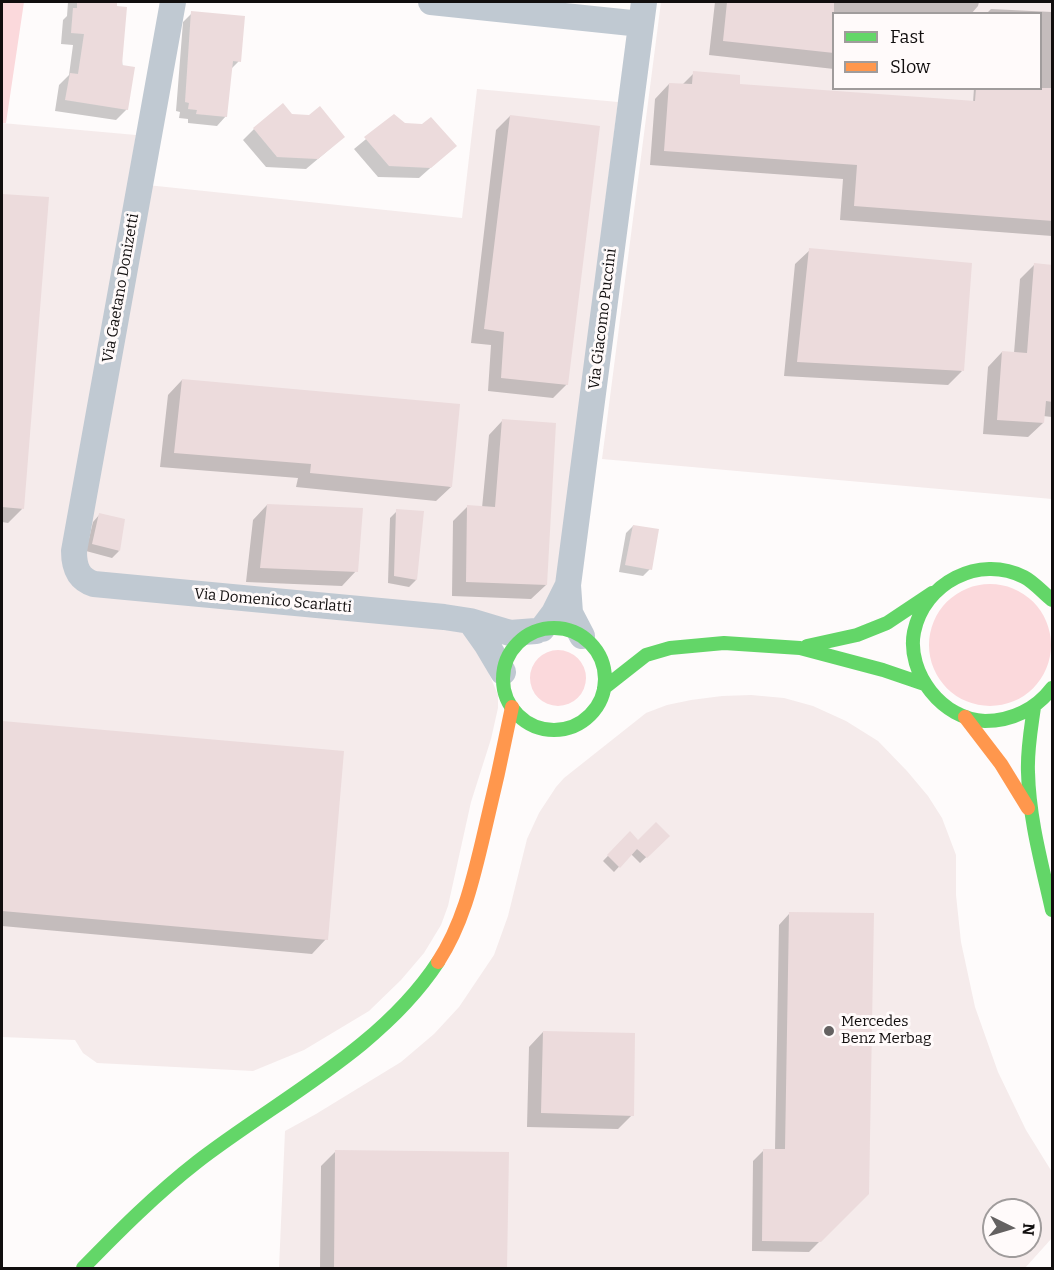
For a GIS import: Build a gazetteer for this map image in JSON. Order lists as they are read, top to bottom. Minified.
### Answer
{"streets":{"street":["Via Gaetano Donizetti","Via Giacomo Puccini","Via Domenico Scarlatti"]},"crossings":[["Via Gaetano Donizetti","Via Domenico Scarlatti"],["Via Giacomo Puccini","Via Domenico Scarlatti"]],"places":["Mercedes Benz Merbag"],"legend":["Fast","Slow"],"north":"right"}
